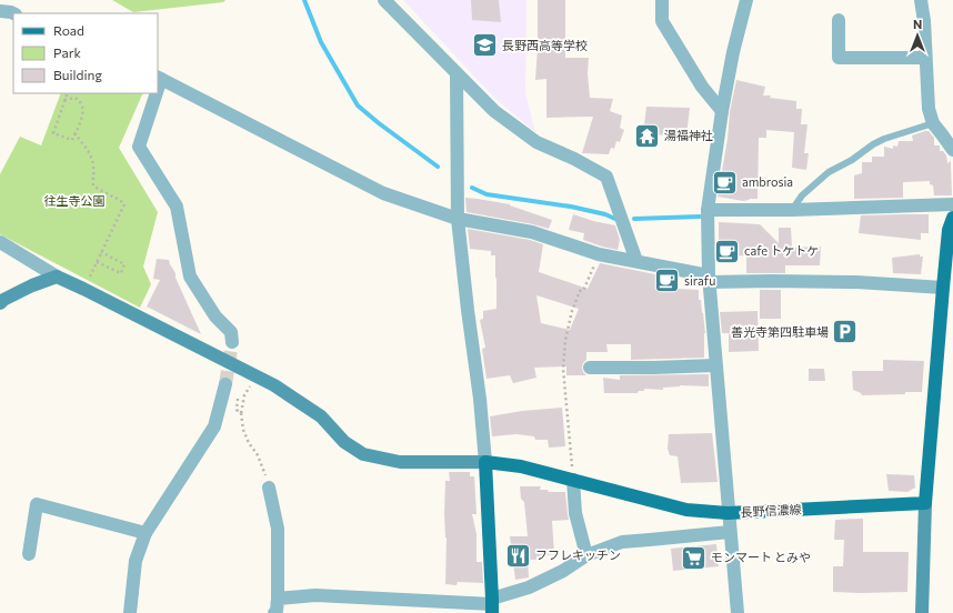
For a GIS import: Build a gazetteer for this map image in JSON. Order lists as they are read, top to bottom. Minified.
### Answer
{"streets":{"main road":["長野信濃線"]},"parks":["往生寺公園"],"places":{"school or university":["長野西高等学校"],"temple":["湯福神社"],"cafe":["ambrosia","cafe トケトケ","sirafu"],"parking":["善光寺第四駐車場"],"restaurant":["フフレキッチン"],"supermarket":["モンマート とみや"]},"legend":["Road","Park","Building"],"north":"top"}
